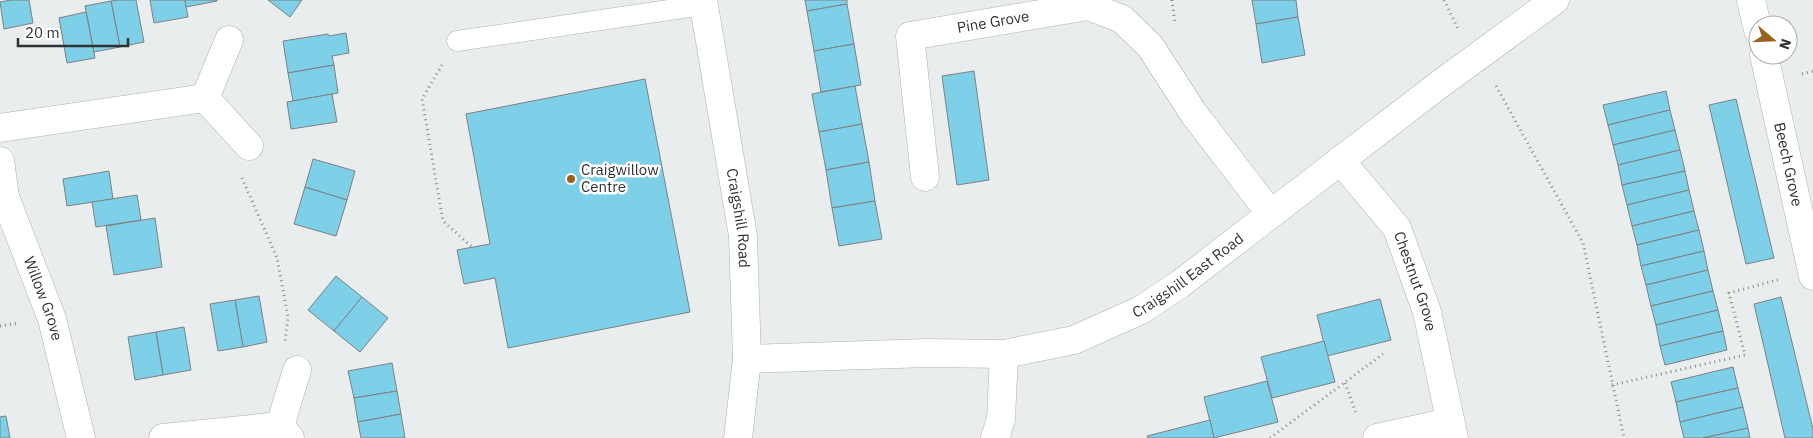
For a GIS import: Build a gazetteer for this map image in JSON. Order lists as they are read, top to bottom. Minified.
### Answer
{"streets":{"street":["Pine Grove","Beech Grove","Craigshill Road","Craigshill East Road","Chestnut Grove","Willow Grove"]},"crossings":[["Pine Grove","Craigshill East Road"],["Craigshill Road","Craigshill East Road"],["Craigshill East Road","Chestnut Grove"]],"places":["Craigwillow Centre"],"scale_bar":"20 m","north":"right"}
